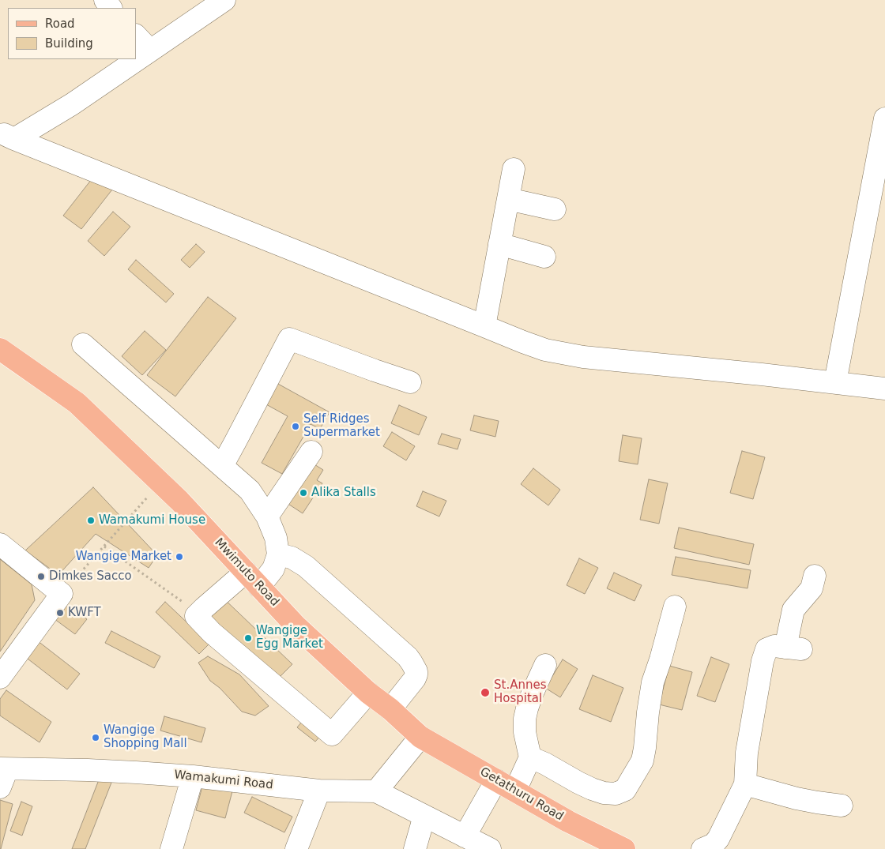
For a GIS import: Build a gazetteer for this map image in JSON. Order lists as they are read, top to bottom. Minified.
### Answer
{"streets":{"main road":["Mwimuto Road","Getathuru Road"],"street":["Wamakumi Road"]},"crossings":[["Mwimuto Road","Getathuru Road"]],"places":["Self Ridges Supermarket","Alika Stalls","Wamakumi House","Wangige Market","Dimkes Sacco","KWFT","Wangige Egg Market","St.Annes Hospital","Wangige Shopping Mall"],"legend":["Road","Building"]}
